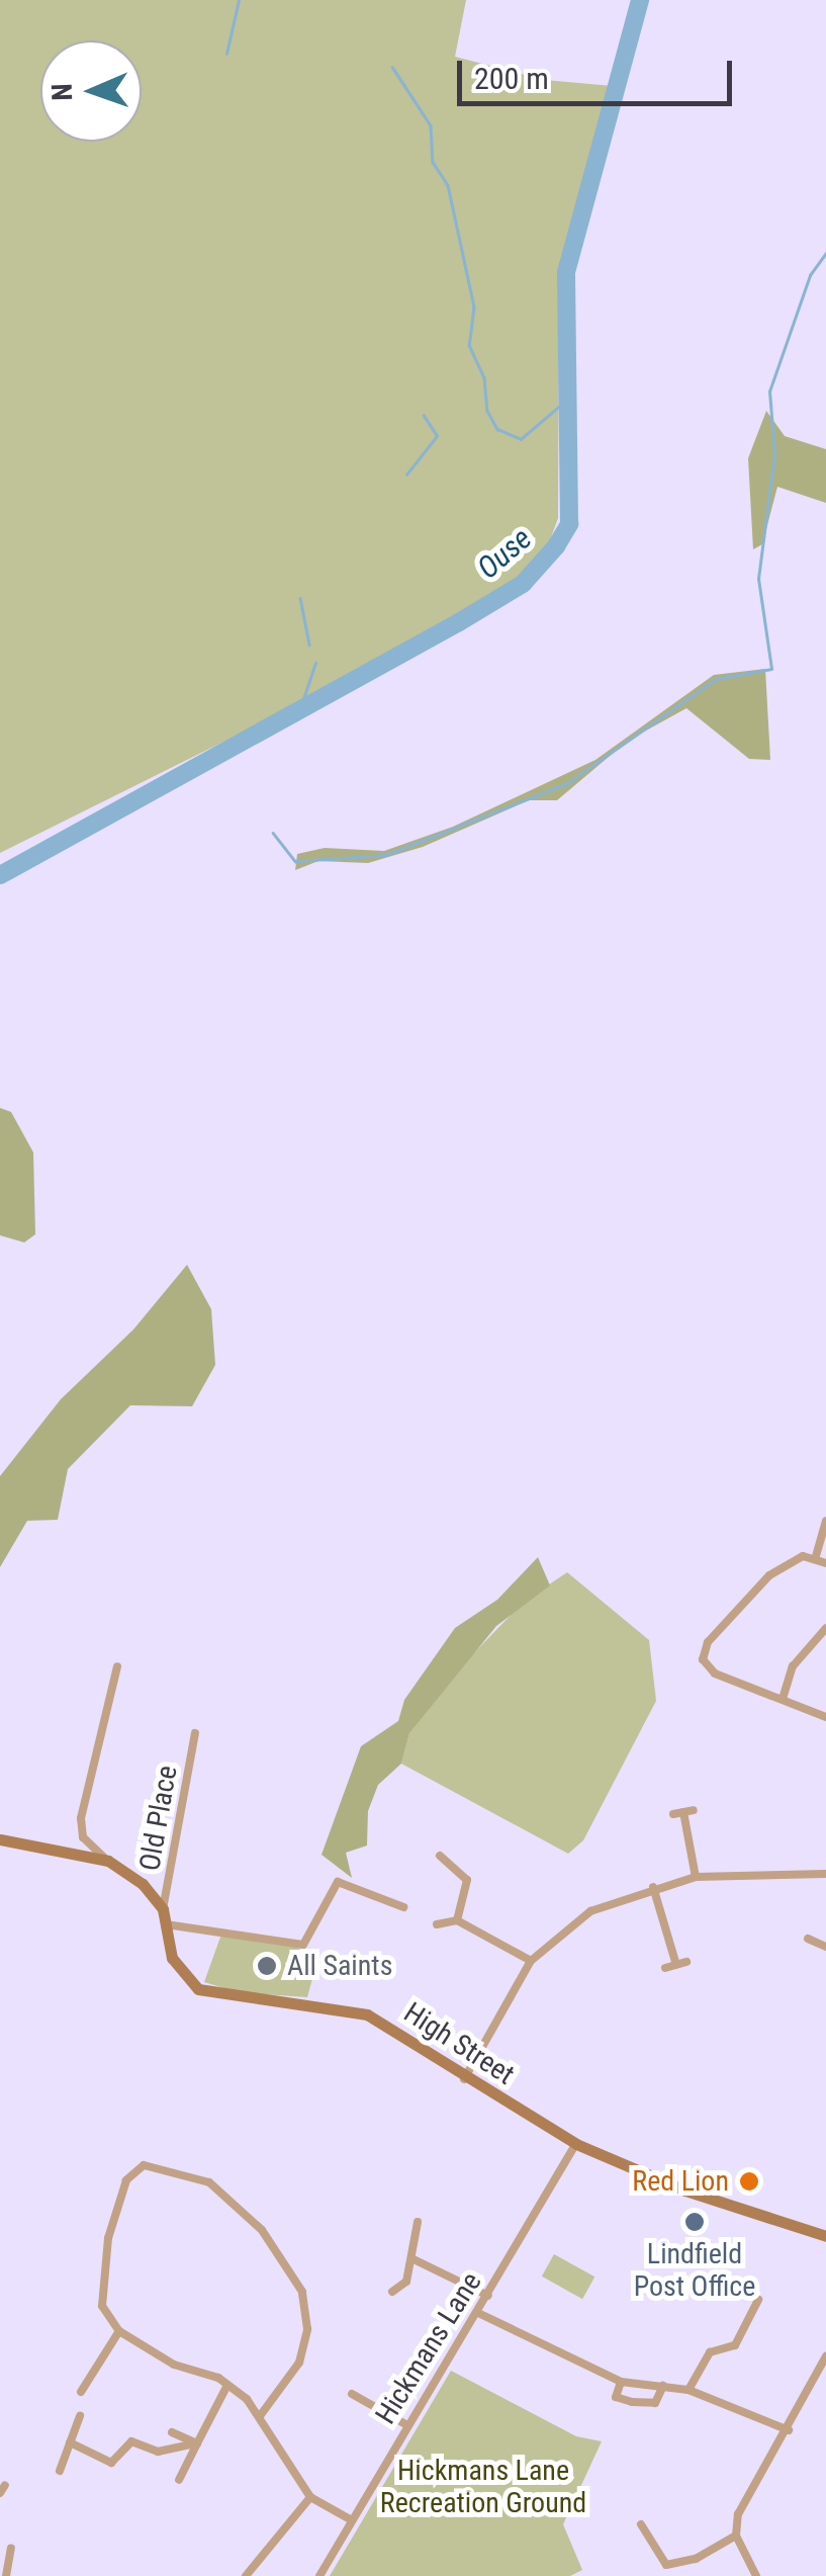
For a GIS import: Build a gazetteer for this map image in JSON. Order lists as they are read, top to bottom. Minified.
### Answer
{"streets":{"main road":["High Street"],"street":["Old Place","Hickmans Lane"]},"crossings":[["Old Place","High Street"],["High Street","Hickmans Lane"]],"water":["Ouse"],"parks":["Hickmans Lane Recreation Ground"],"places":["All Saints","Red Lion","Lindfield Post Office"],"scale_bar":"200 m","north":"left"}
